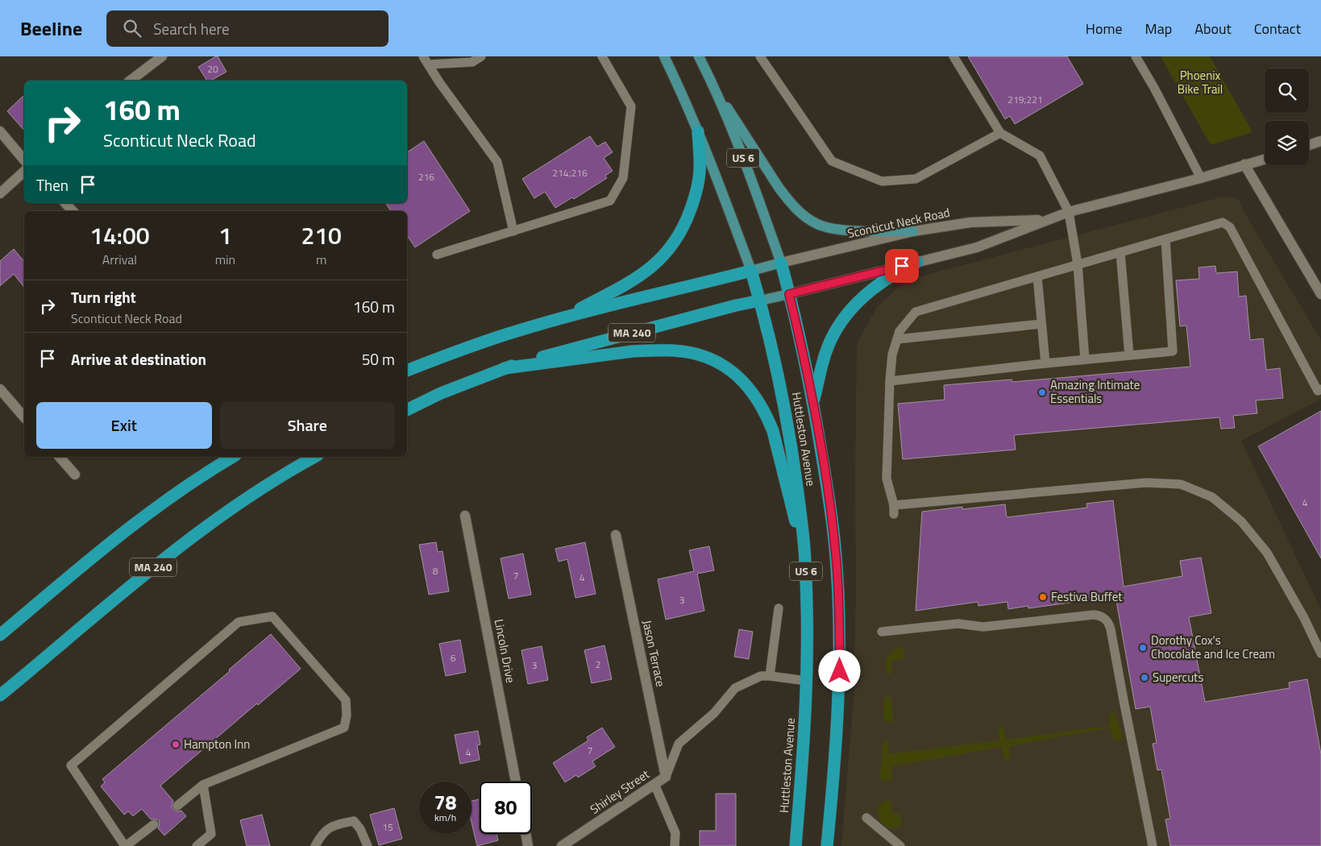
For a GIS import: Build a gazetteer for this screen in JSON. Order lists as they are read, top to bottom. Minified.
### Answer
{"streets":{"highway":["US 6","MA 240","Huttleston Avenue"],"street":["Sconticut Neck Road","Lincoln Drive","Jason Terrace","Shirley Street"]},"crossings":[["Sconticut Neck Road","MA 240"],["Sconticut Neck Road","Huttleston Avenue"],["MA 240","Huttleston Avenue"],["Jason Terrace","Shirley Street"]],"parks":["Phoenix Bike Trail"],"places":["Amazing Intimate Essentials","Festiva Buffet","Dorothy Cox's Chocolate and Ice Cream","Supercuts","Hampton Inn"],"house_numbers":["20","219;221","214;216","216","4","8","7","4","3","6","2","3","7","4","15"],"page":{"header":"Beeline","search":"Search here","nav":["Home","Map","About","Contact"],"turn":["160 m","Sconticut Neck Road"],"then":"Then","eta":["14:00","Arrival","1","min","210","m"],"list":[{"name":"Turn right","note":"Sconticut Neck Road","value":"160 m"},{"name":"Arrive at destination","value":"50 m"}],"buttons":["Exit","Share"],"speed":"78 km/h","limit":"80"}}
